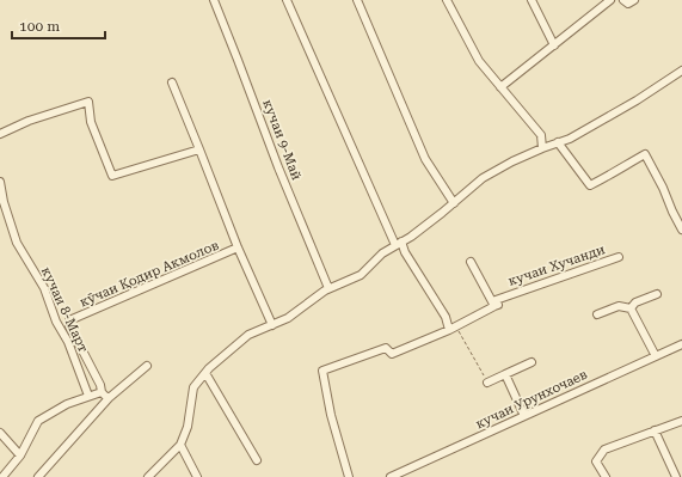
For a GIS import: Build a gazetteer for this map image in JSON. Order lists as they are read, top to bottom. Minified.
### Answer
{"streets":{"street":["кучаи 9-Май","кучаи Хучанди","кӯчаи Қодир Акмолов","кучаи 8-Март","кучаи Урунхочаев"]},"scale_bar":"100 m"}
